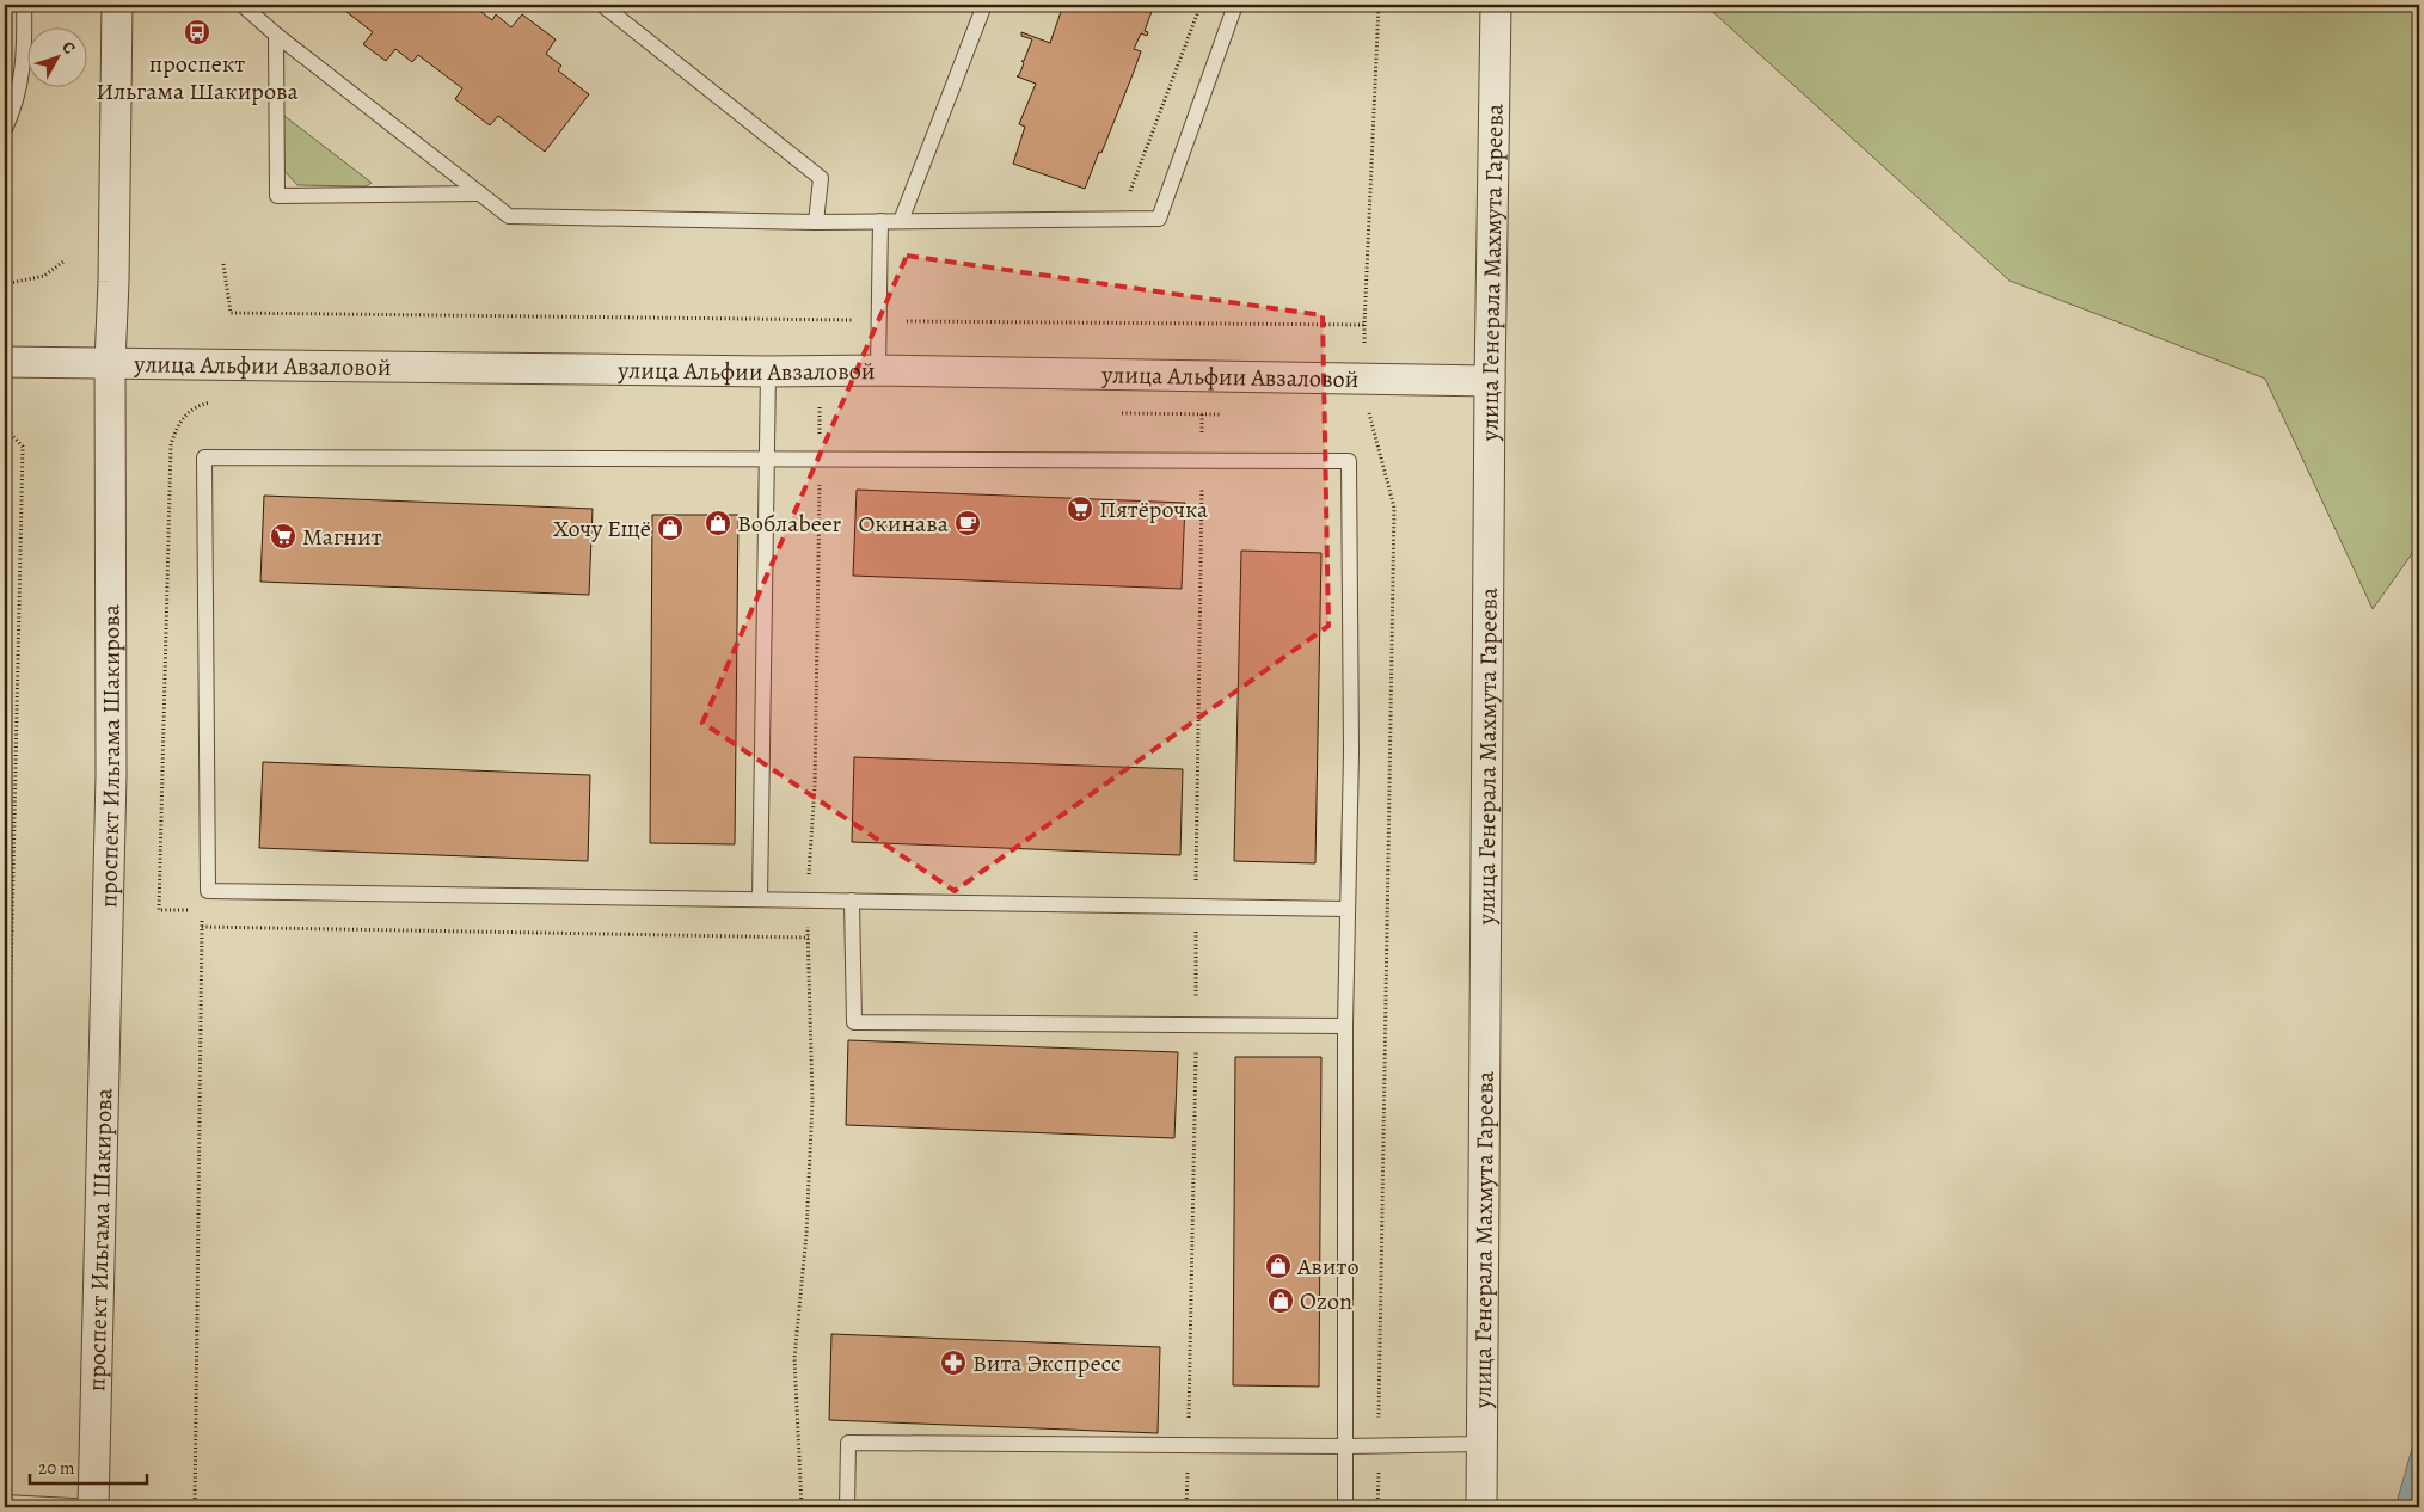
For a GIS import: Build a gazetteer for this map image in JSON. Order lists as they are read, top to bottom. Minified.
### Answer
{"streets":{"street":["улица Генерала Махмута Гареева","улица Альфии Авзаловой","проспект Ильгама Шакирова"]},"crossings":[["улица Генерала Махмута Гареева","улица Альфии Авзаловой"],["улица Альфии Авзаловой","проспект Ильгама Шакирова"]],"places":{"bus stop":["проспект Ильгама Шакирова"],"supermarket":["Пятёрочка","Магнит"],"shop":["Воблаbeer","Хочу Ещё","Авито","Ozon"],"cafe":["Окинава"],"pharmacy":["Вита Экспресс"]},"scale_bar":"20 m","north":"top right"}
